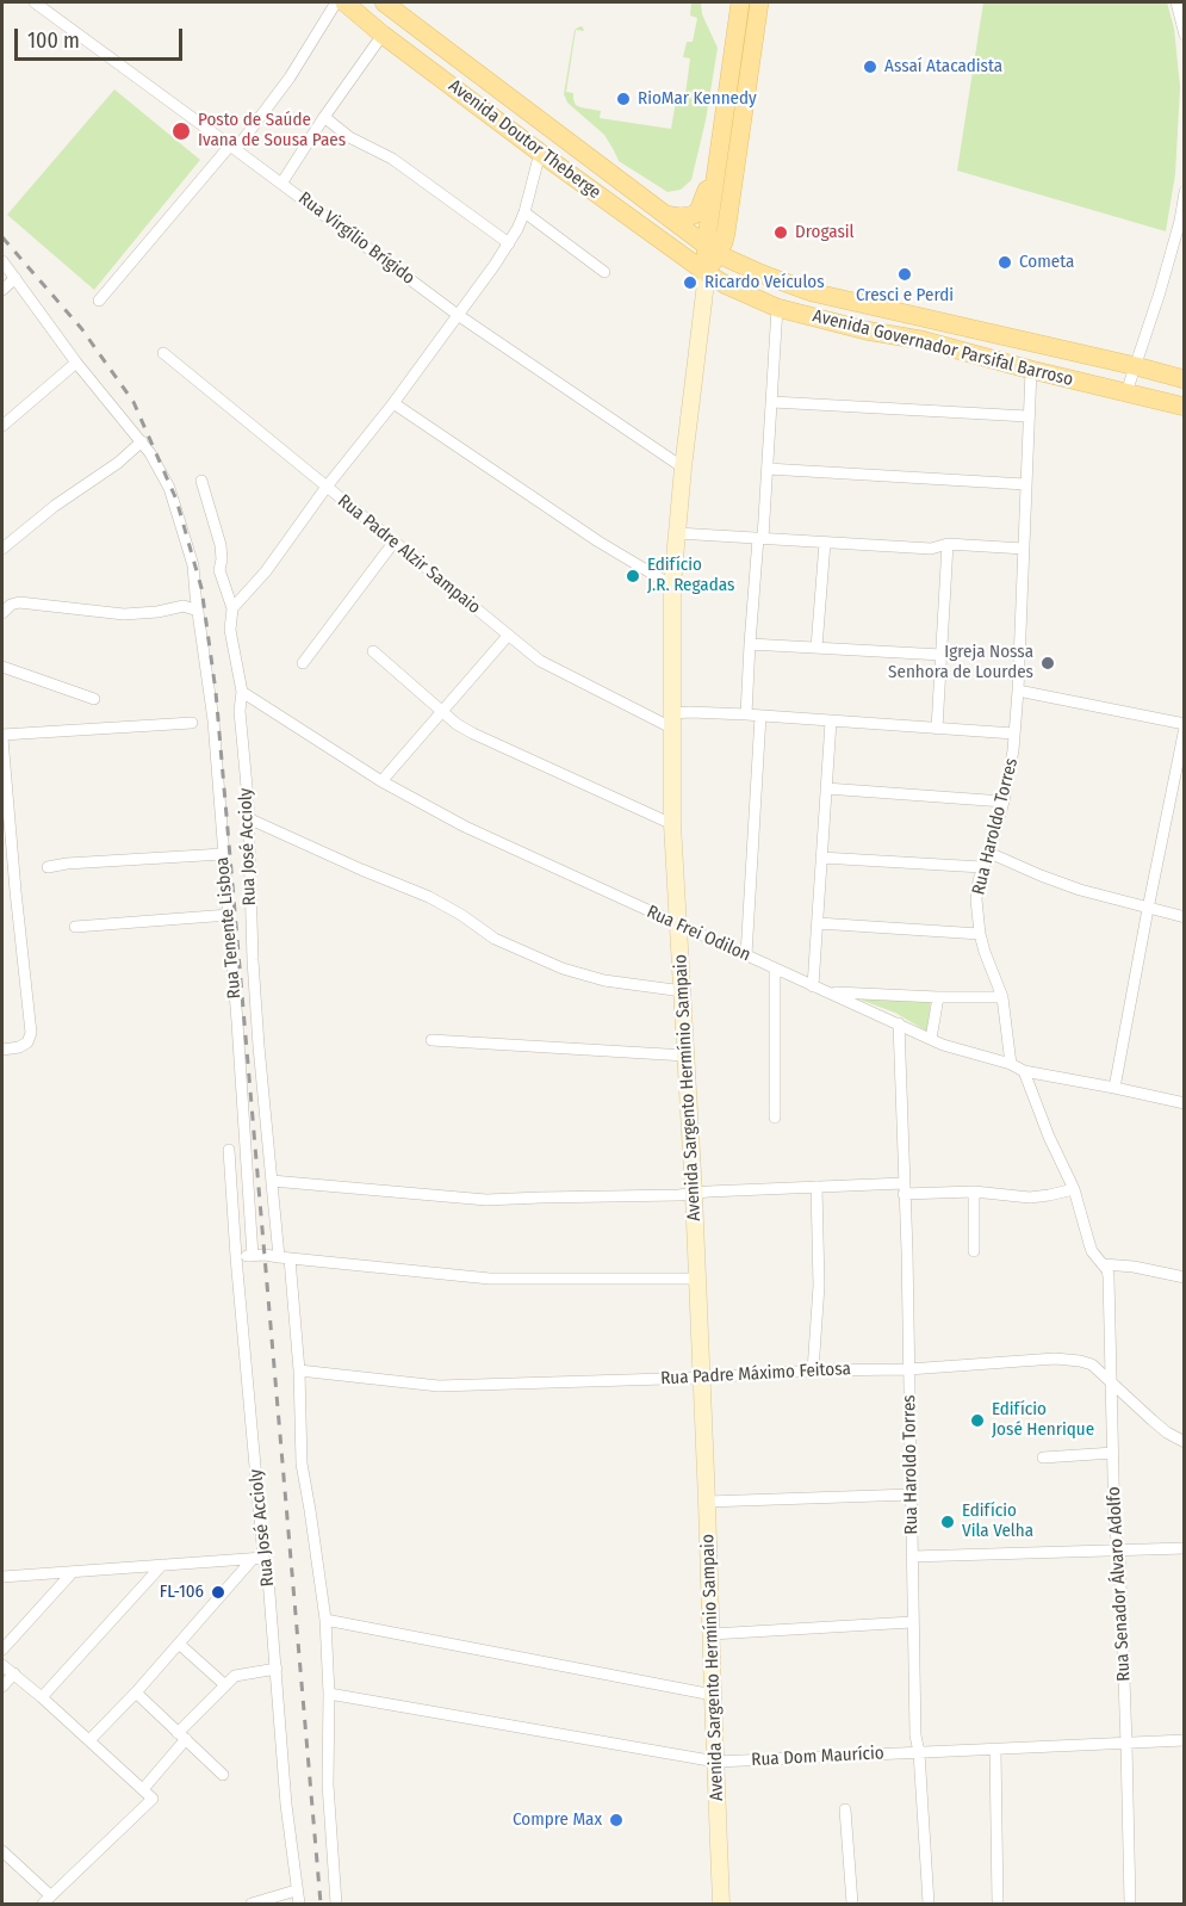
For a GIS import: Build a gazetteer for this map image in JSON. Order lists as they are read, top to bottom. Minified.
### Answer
{"streets":{"main road":["Avenida Doutor Theberge","Avenida Governador Parsifal Barroso","Avenida Sargento Hermínio Sampaio"],"street":["Rua Virgílio Brígido","Rua Padre Alzir Sampaio","Rua Haroldo Torres","Rua José Accioly","Rua Tenente Lisboa","Rua Frei Odilon","Rua Padre Máximo Feitosa","Rua Senador Álvaro Adolfo","Rua Dom Maurício"]},"crossings":[["Avenida Doutor Theberge","Avenida Governador Parsifal Barroso"],["Avenida Doutor Theberge","Avenida Sargento Hermínio Sampaio"],["Rua Virgílio Brígido","Avenida Sargento Hermínio Sampaio"],["Avenida Governador Parsifal Barroso","Rua Haroldo Torres"],["Avenida Governador Parsifal Barroso","Avenida Sargento Hermínio Sampaio"],["Rua Padre Alzir Sampaio","Avenida Sargento Hermínio Sampaio"],["Rua Haroldo Torres","Rua Frei Odilon"],["Rua Haroldo Torres","Rua Padre Máximo Feitosa"],["Rua Haroldo Torres","Rua Dom Maurício"],["Rua José Accioly","Rua Frei Odilon"],["Rua José Accioly","Rua Padre Máximo Feitosa"],["Rua José Accioly","Rua Dom Maurício"],["Rua Frei Odilon","Avenida Sargento Hermínio Sampaio"],["Rua Frei Odilon","Rua Senador Álvaro Adolfo"],["Avenida Sargento Hermínio Sampaio","Rua Padre Máximo Feitosa"],["Avenida Sargento Hermínio Sampaio","Rua Dom Maurício"],["Rua Padre Máximo Feitosa","Rua Senador Álvaro Adolfo"],["Rua Senador Álvaro Adolfo","Rua Dom Maurício"]],"places":["Assaí Atacadista","RioMar Kennedy","Posto de Saúde Ivana de Sousa Paes","Drogasil","Cometa","Cresci e Perdi","Ricardo Veículos","Edifício J.R. Regadas","Igreja Nossa Senhora de Lourdes","Edifício José Henrique","Edifício Vila Velha","FL-106","Compre Max"],"scale_bar":"100 m"}
